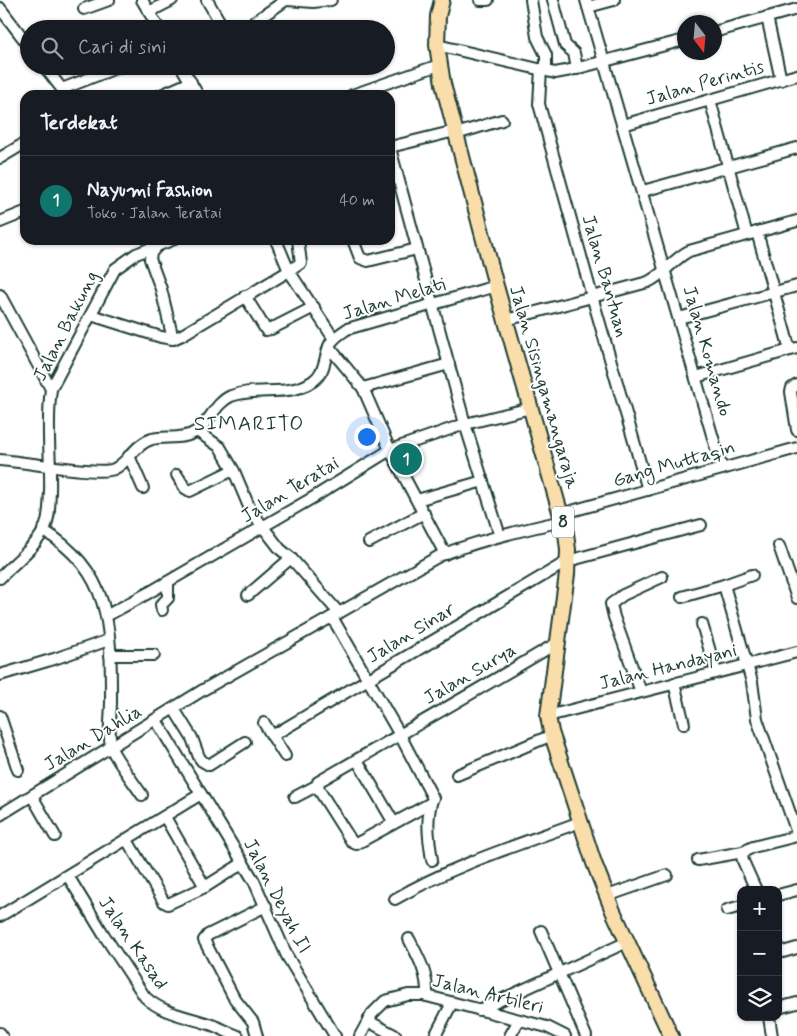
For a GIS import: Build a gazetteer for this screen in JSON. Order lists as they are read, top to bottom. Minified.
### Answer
{"streets":{"highway":["Jalan Sisingamangaraja","8"],"street":["Jalan Perintis","Jalan Bantuan","Jalan Melati","Jalan Bakung","Jalan Komando","Gang Muttaqin","Jalan Teratai","Jalan Sinar","Jalan Handayani","Jalan Surya","Jalan Dahlia","Jalan Deyah II","Jalan Kasad","Jalan Artileri"]},"crossings":[["Jalan Bantuan","Gang Muttaqin"],["Jalan Melati","Jalan Sisingamangaraja"],["Jalan Komando","Gang Muttaqin"],["Jalan Sisingamangaraja","Gang Muttaqin"],["Jalan Sisingamangaraja","Jalan Teratai"],["Jalan Sisingamangaraja","Jalan Sinar"],["Jalan Sisingamangaraja","Jalan Handayani"],["Jalan Sisingamangaraja","Jalan Surya"],["Gang Muttaqin","Jalan Dahlia"],["Jalan Dahlia","Jalan Deyah II"]],"districts":["SIMARITO"],"north":"bottom","page":{"search":"Cari di sini","heading":"Terdekat","list":[{"mark":"1","name":"Nayumi Fashion","note":"Toko · Jalan Teratai","value":"40 m"}],"pins":"1","map_buttons":["+","−"]}}
